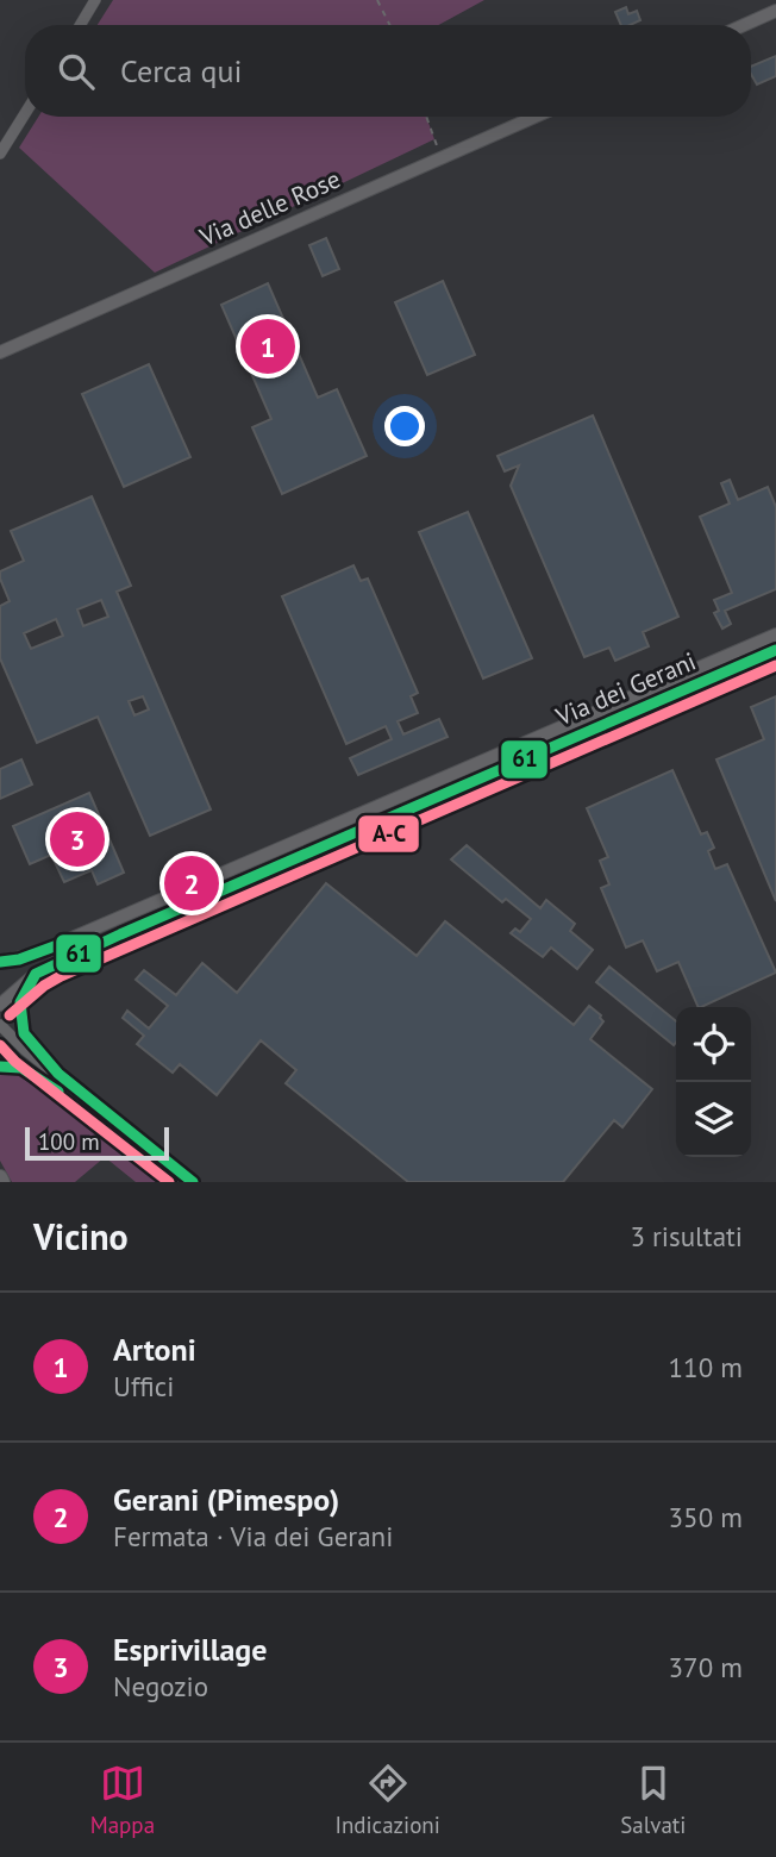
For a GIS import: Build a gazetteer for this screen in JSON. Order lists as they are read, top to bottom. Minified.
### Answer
{"streets":{"street":["Via delle Rose","Via dei Gerani"]},"lines":["transit line 61","transit line A-C"],"scale_bar":"100 m","page":{"search":"Cerca qui","pins":["1","3","2"],"scale":"100 m","heading":["Vicino","3 risultati"],"list":[{"mark":"1","name":"Artoni","note":"Uffici","value":"110 m"},{"mark":"2","name":"Gerani (Pimespo)","note":"Fermata · Via dei Gerani","value":"350 m"},{"mark":"3","name":"Esprivillage","note":"Negozio","value":"370 m"}],"nav":["Mappa","Indicazioni","Salvati"]}}
